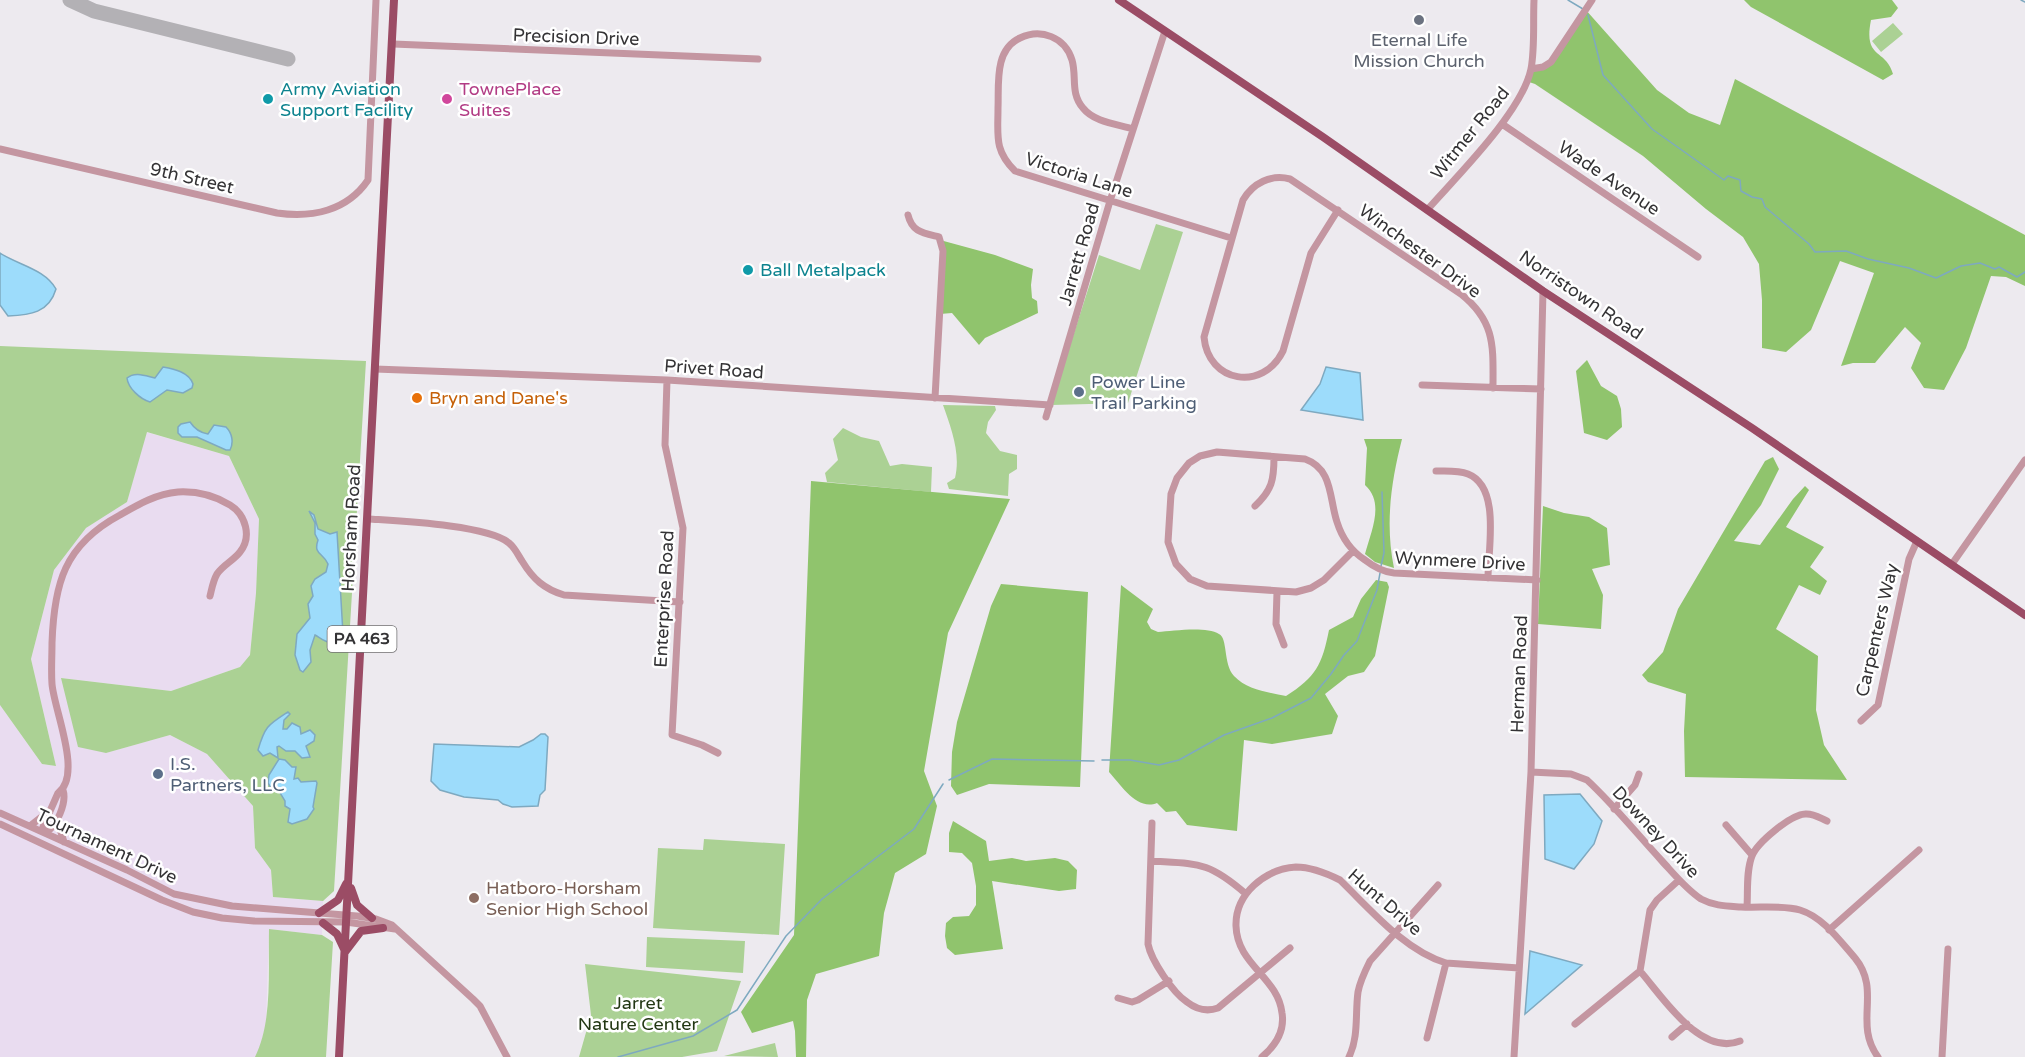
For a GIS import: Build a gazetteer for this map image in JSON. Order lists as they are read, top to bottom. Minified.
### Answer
{"streets":{"main road":["Norristown Road","Horsham Road","PA 463"],"street":["Precision Drive","Witmer Road","Victoria Lane","9th Street","Wade Avenue","Winchester Drive","Jarrett Road","Privet Road","Wynmere Drive","Enterprise Road","Carpenters Way","Herman Road","Downey Drive","Tournament Drive","Hunt Drive"]},"crossings":[["Precision Drive","Horsham Road"],["Witmer Road","Wade Avenue"],["Witmer Road","Norristown Road"],["Victoria Lane","Winchester Drive"],["Victoria Lane","Jarrett Road"],["Jarrett Road","Norristown Road"],["Jarrett Road","Privet Road"],["Norristown Road","Carpenters Way"],["Norristown Road","Herman Road"],["Privet Road","Horsham Road"],["Privet Road","Enterprise Road"],["Horsham Road","Tournament Drive"],["Wynmere Drive","Herman Road"],["Herman Road","Downey Drive"],["Herman Road","Hunt Drive"]],"parks":["Jarret Nature Center"],"places":["Eternal Life Mission Church","Army Aviation Support Facility","TownePlace Suites","Ball Metalpack","Power Line Trail Parking","Bryn and Dane's","I.S. Partners, LLC","Hatboro-Horsham Senior High School"]}
